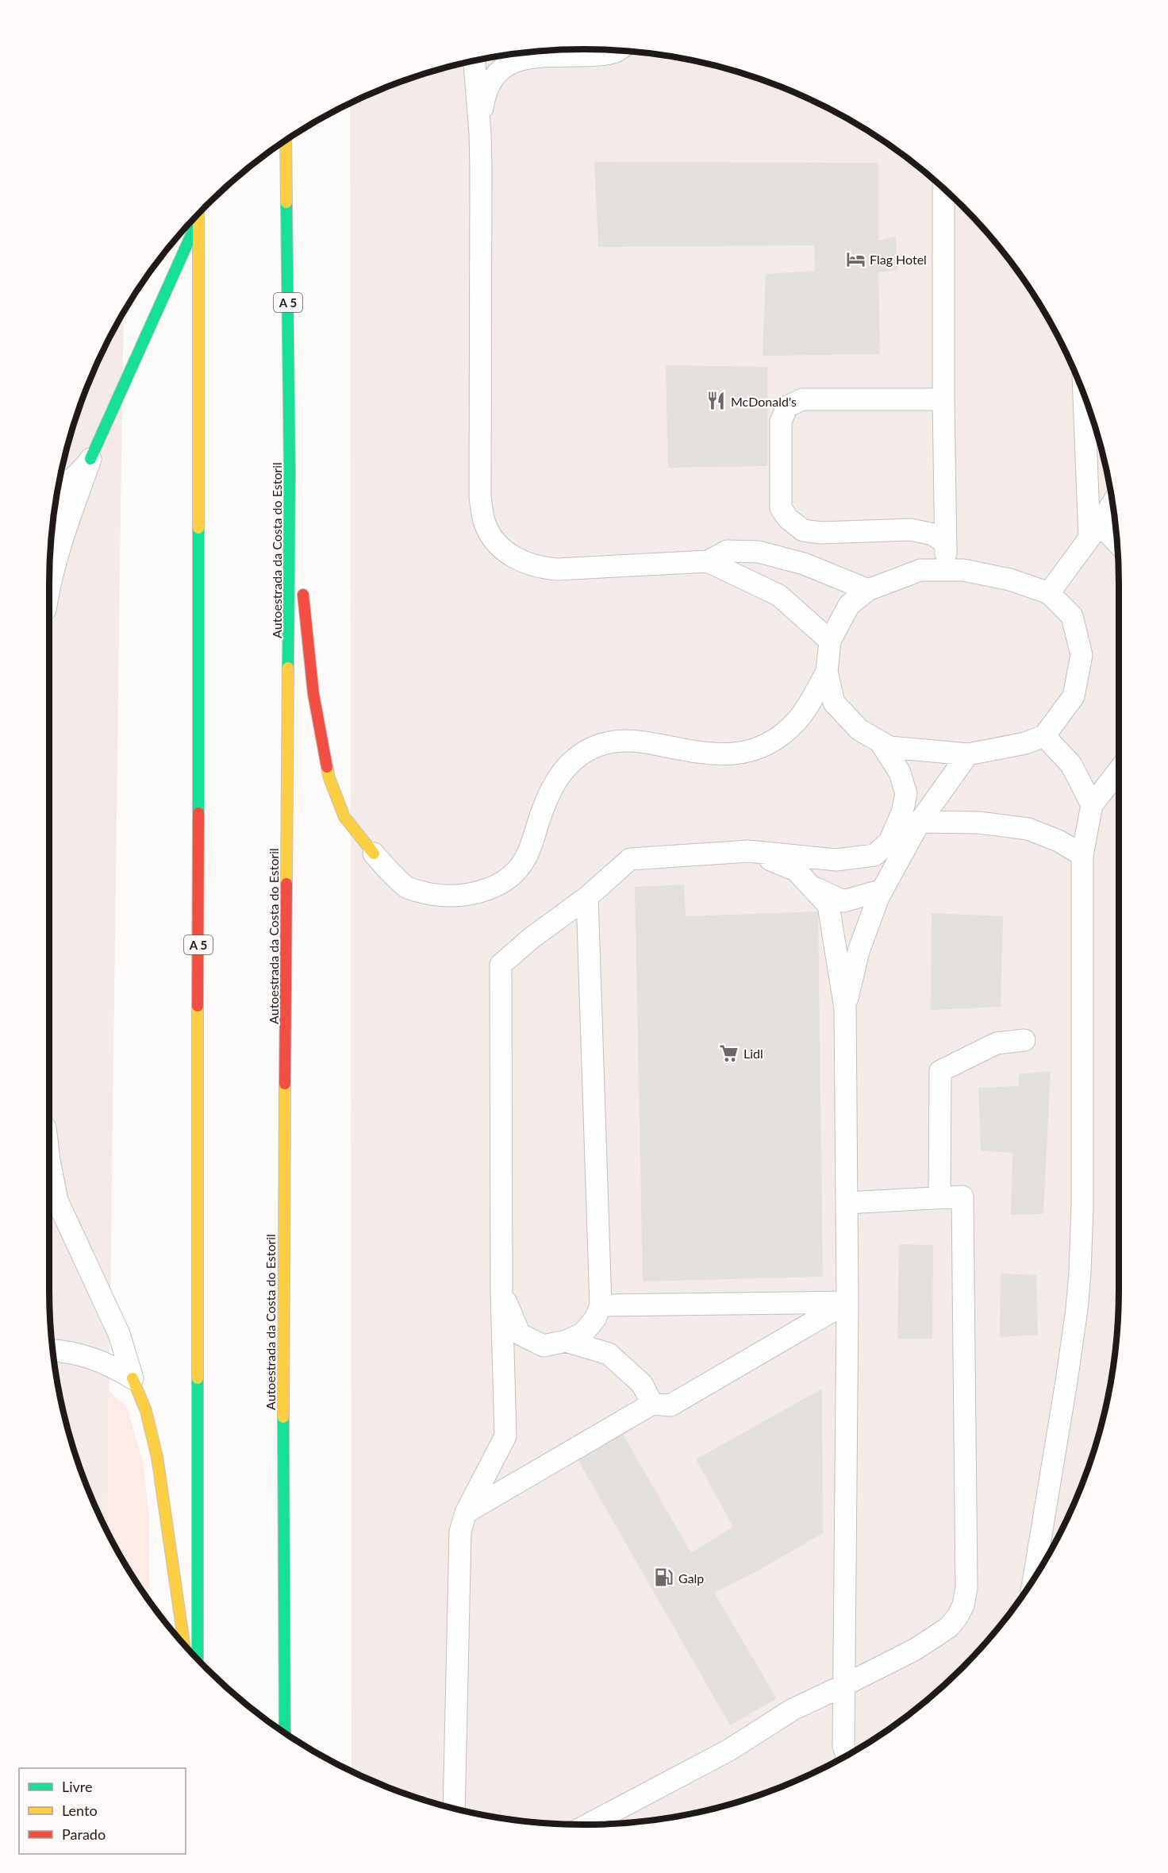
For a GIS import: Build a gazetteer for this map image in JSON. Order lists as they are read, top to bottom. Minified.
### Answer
{"streets":{"highway":["A 5","Autoestrada da Costa do Estoril"]},"places":{"hotel":["Flag Hotel"],"restaurant":["McDonald's"],"supermarket":["Lidl"],"fuel station":["Galp"]},"legend":["Livre","Lento","Parado"]}
